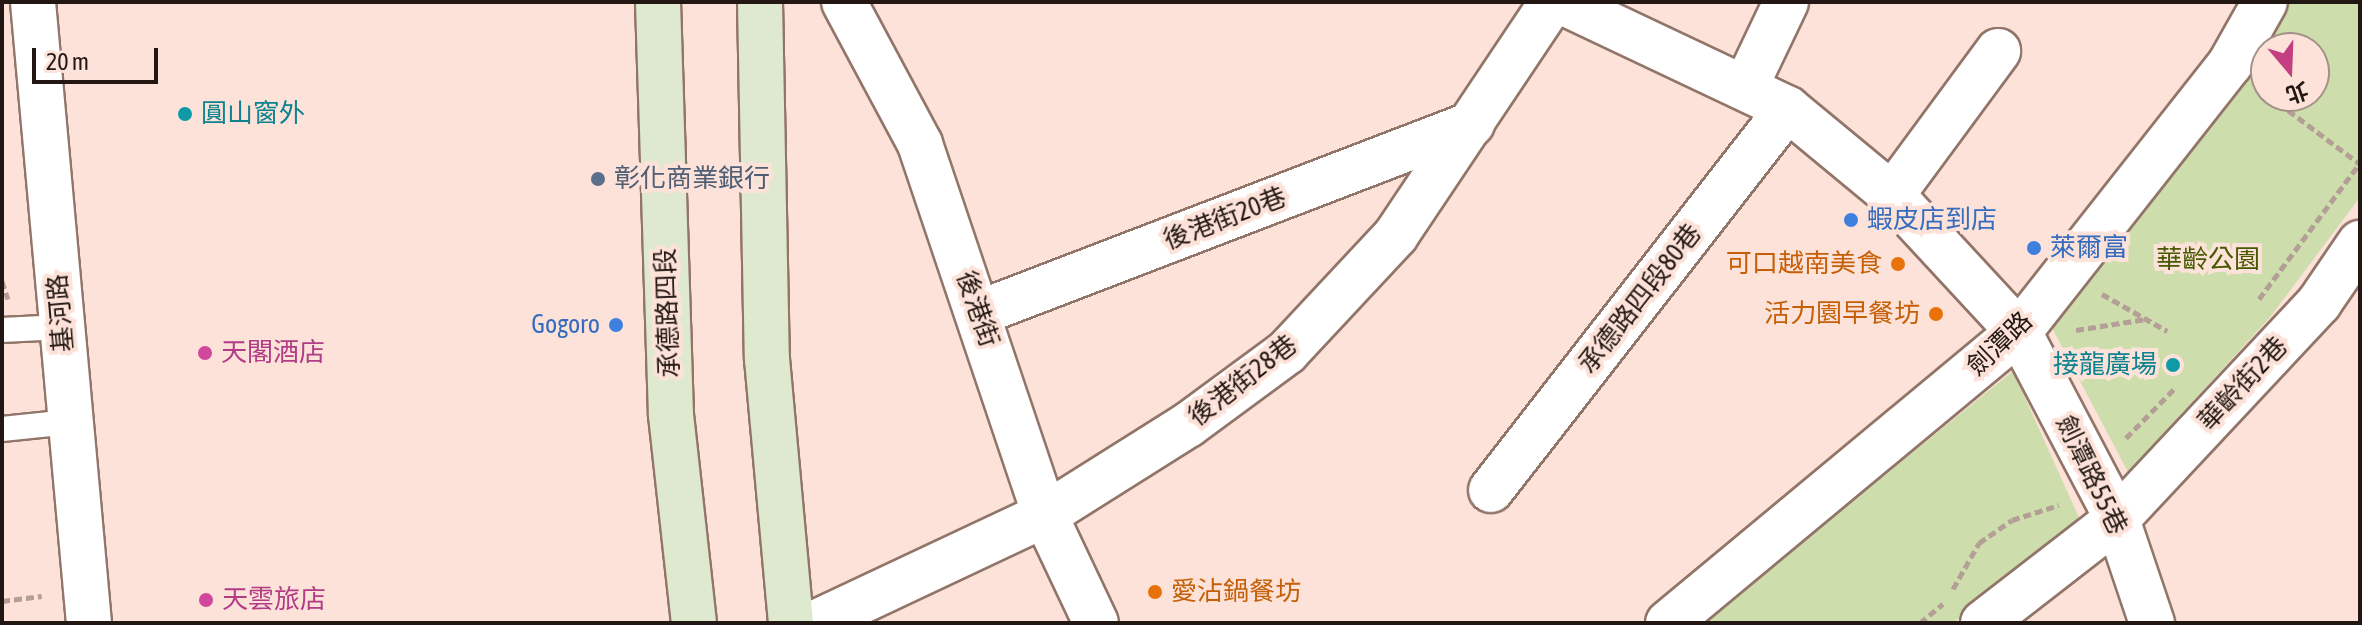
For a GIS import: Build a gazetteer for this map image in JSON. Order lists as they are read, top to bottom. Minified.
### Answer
{"streets":{"main road":["承德路四段"],"street":["後港街20巷","承德路四段80巷","後港街","基河路","劍潭路","後港街28巷","華齡街2巷","劍潭路55巷"]},"crossings":[["後港街20巷","後港街"],["後港街20巷","後港街28巷"],["後港街","後港街28巷"],["劍潭路","劍潭路55巷"],["華齡街2巷","劍潭路55巷"]],"parks":["華齡公園"],"places":["圓山窗外","彰化商業銀行","蝦皮店到店","萊爾富","可口越南美食","活力園早餐坊","Gogoro","天閣酒店","接龍廣場","愛沾鍋餐坊","天雲旅店"],"scale_bar":"20 m","north":"bottom"}
